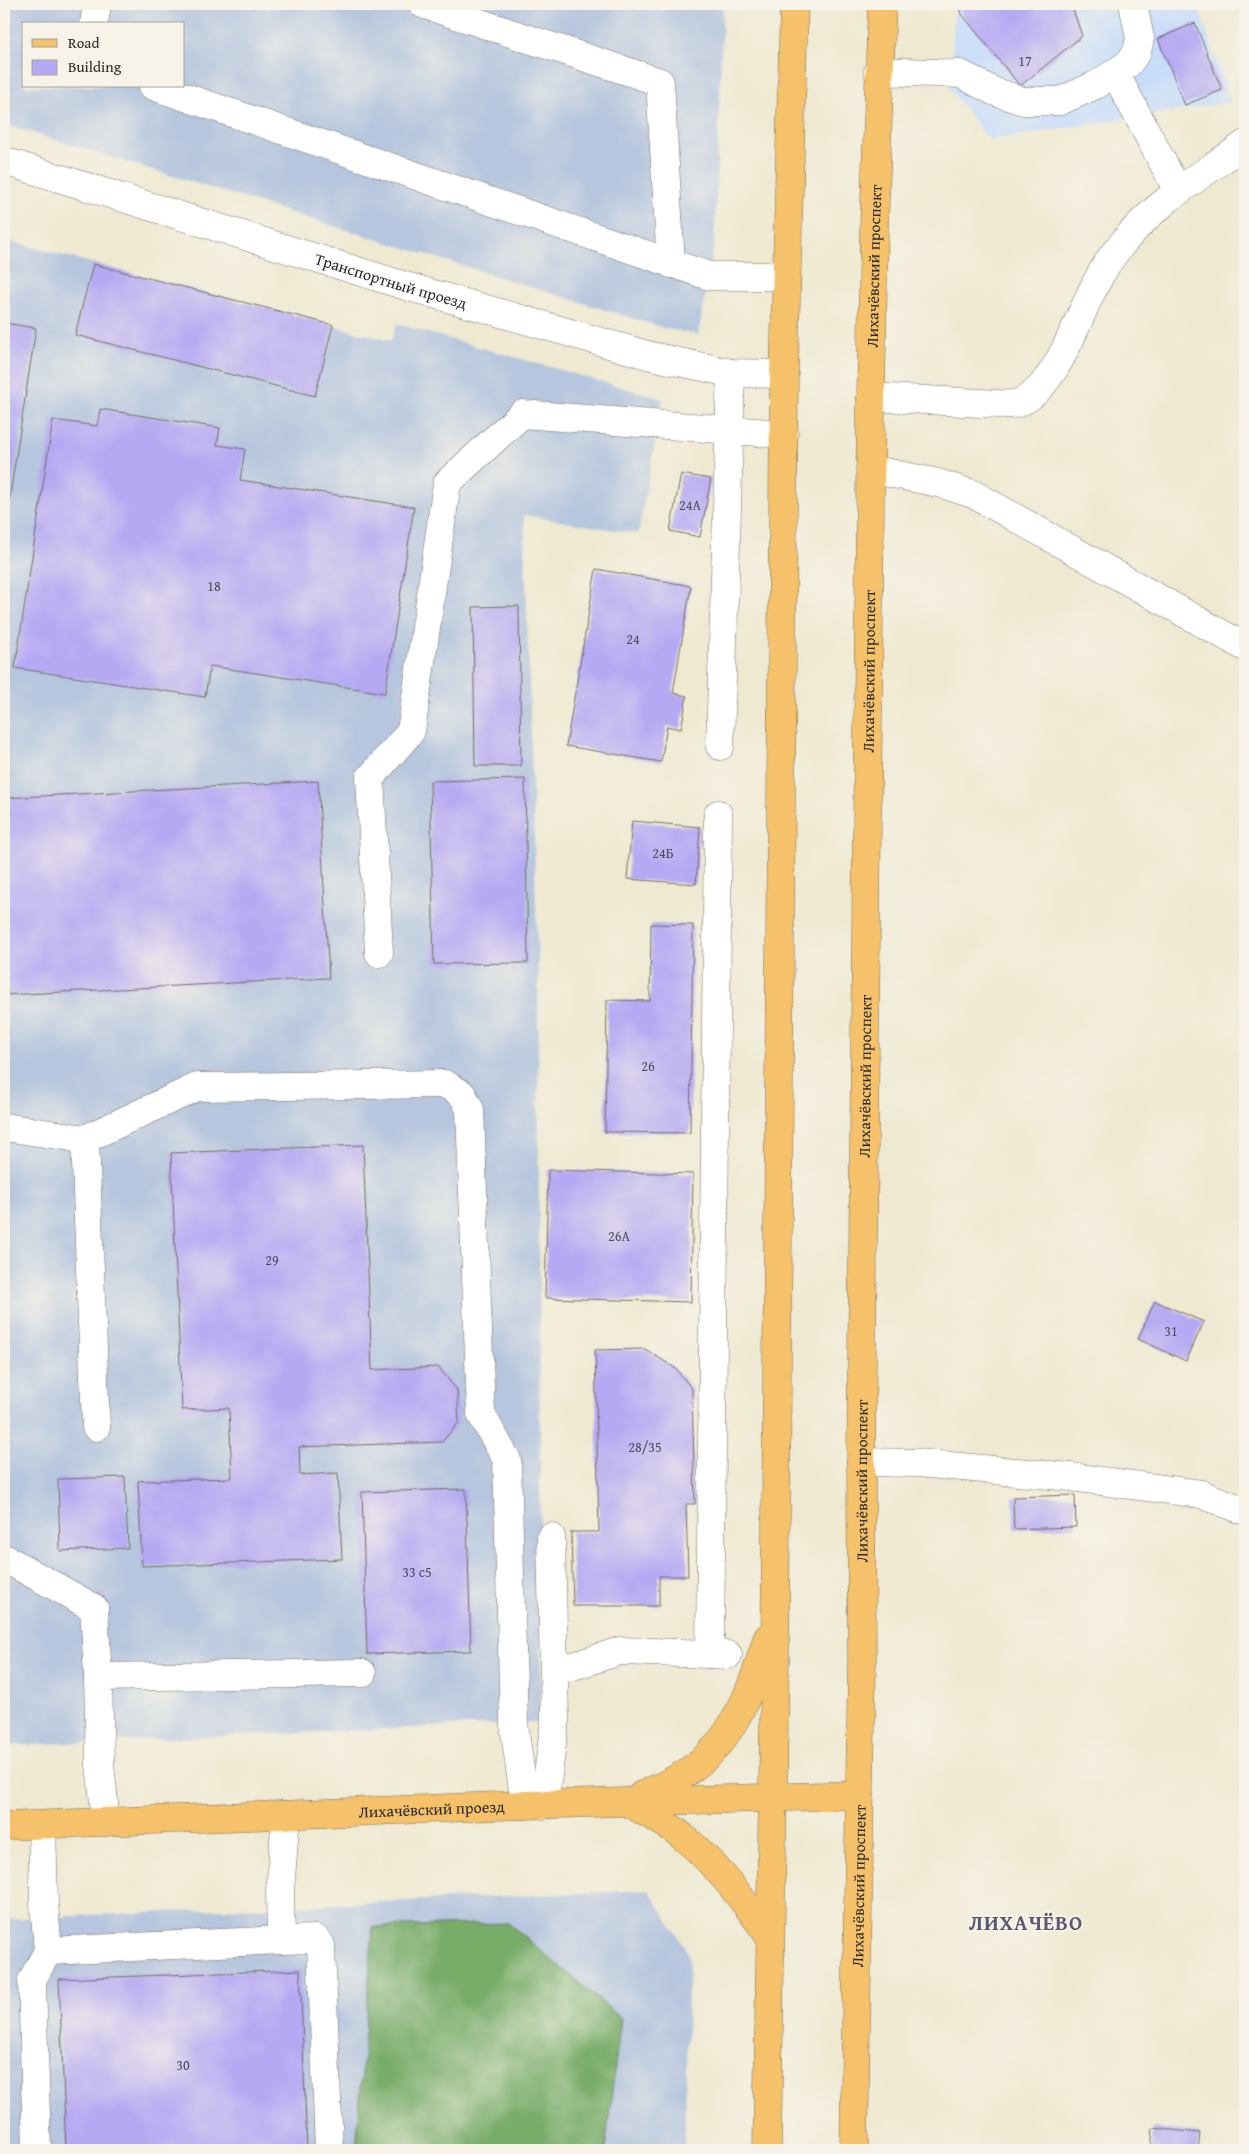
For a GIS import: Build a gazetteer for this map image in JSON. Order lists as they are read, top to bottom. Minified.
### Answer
{"streets":{"main road":["Лихачёвский проспект","Лихачёвский проезд"],"street":["Транспортный проезд"]},"crossings":[["Лихачёвский проспект","Лихачёвский проезд"]],"districts":["ЛИХАЧЁВО"],"house_numbers":["17","24А","18","24","24Б","26","26А","29","31","28/35","33 с5","30"],"legend":["Road","Building"]}
